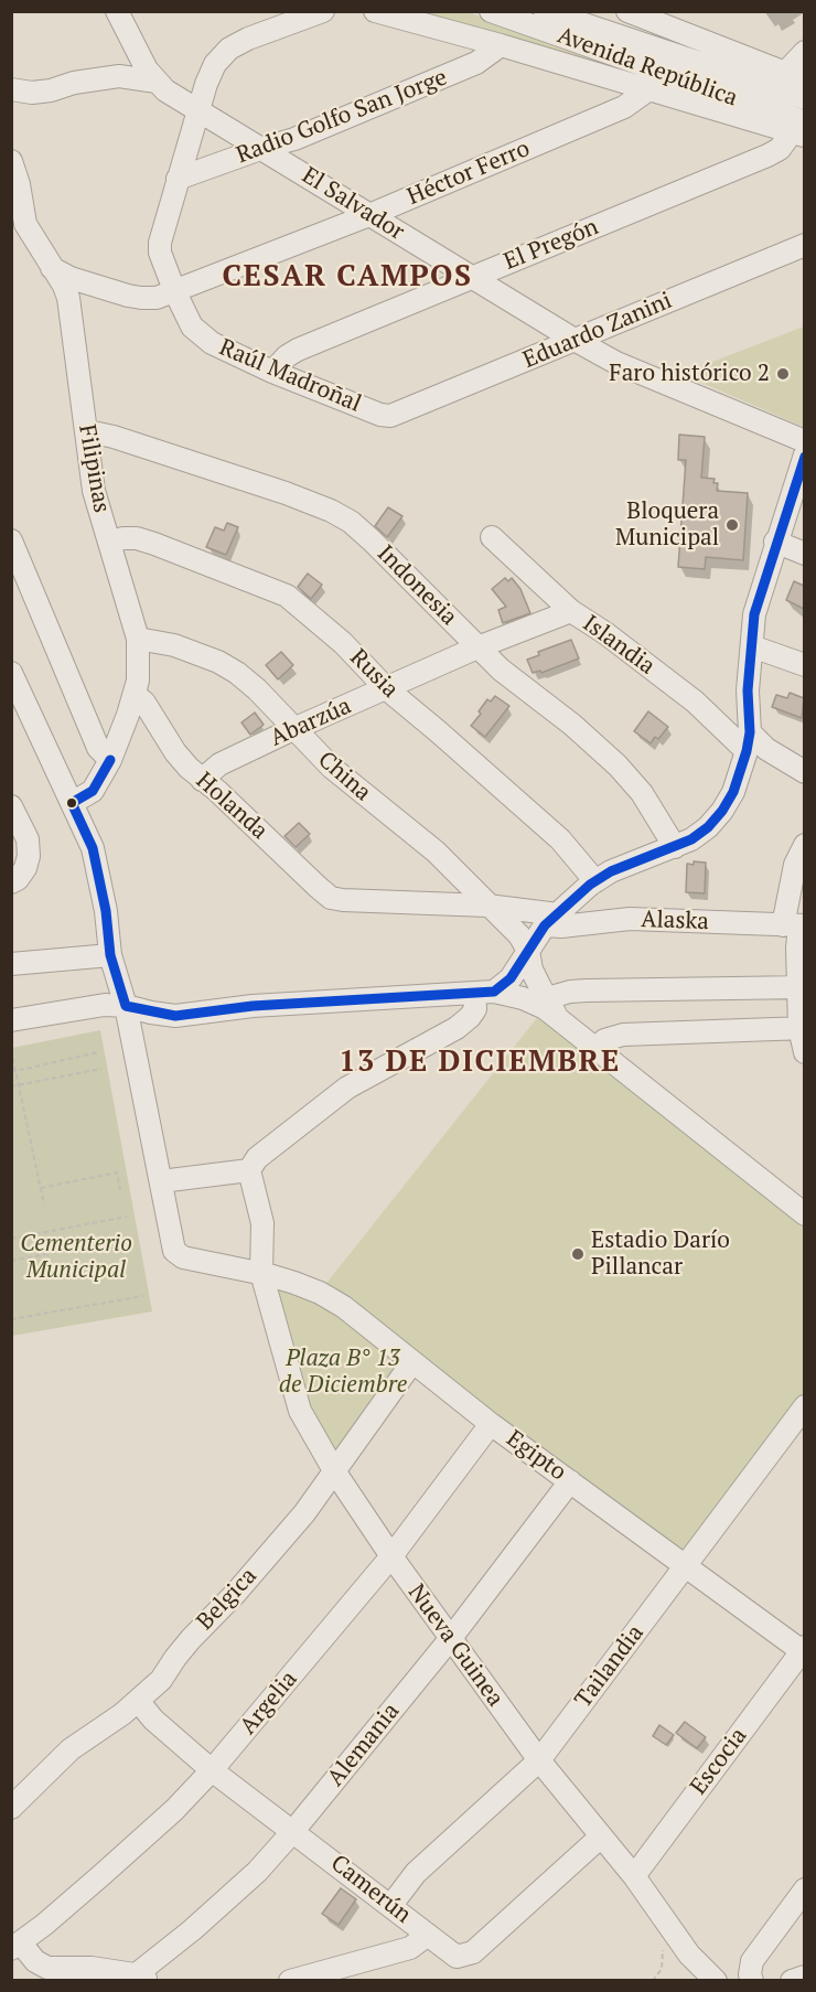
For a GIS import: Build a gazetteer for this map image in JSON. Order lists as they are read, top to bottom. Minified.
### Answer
{"streets":{"street":["Avenida República","Radio Golfo San Jorge","Héctor Ferro","El Salvador","El Pregón","Eduardo Zanini","Raúl Madroñal","Filipinas","Indonesia","Islandia","Rusia","Abarzúa","China","Holanda","Alaska","Egipto","Belgica","Nueva Guinea","Tailandia","Argelia","Alemania","Escocia","Camerún"]},"crossings":[["Avenida República","El Pregón"],["Radio Golfo San Jorge","El Salvador"],["Radio Golfo San Jorge","Raúl Madroñal"],["Héctor Ferro","El Salvador"],["Héctor Ferro","Raúl Madroñal"],["Héctor Ferro","Filipinas"],["El Salvador","El Pregón"],["El Salvador","Eduardo Zanini"],["El Salvador","Raúl Madroñal"],["El Pregón","Raúl Madroñal"],["Eduardo Zanini","Raúl Madroñal"],["Filipinas","Indonesia"],["Filipinas","Rusia"],["Filipinas","China"],["Filipinas","Holanda"],["Indonesia","Abarzúa"],["Islandia","Abarzúa"],["Rusia","Abarzúa"],["Abarzúa","China"],["Abarzúa","Holanda"],["China","Alaska"],["Holanda","Alaska"],["Egipto","Belgica"],["Egipto","Nueva Guinea"],["Egipto","Tailandia"],["Egipto","Argelia"],["Egipto","Alemania"],["Egipto","Escocia"],["Belgica","Nueva Guinea"],["Belgica","Camerún"],["Nueva Guinea","Tailandia"],["Nueva Guinea","Argelia"],["Nueva Guinea","Alemania"],["Nueva Guinea","Escocia"],["Nueva Guinea","Camerún"],["Tailandia","Camerún"],["Argelia","Camerún"],["Alemania","Camerún"]],"districts":["CESAR CAMPOS","13 DE DICIEMBRE"],"parks":["Cementerio Municipal","Plaza B° 13 de Diciembre"],"places":["Faro histórico 2","Bloquera Municipal","Estadio Darío Pillancar"]}
